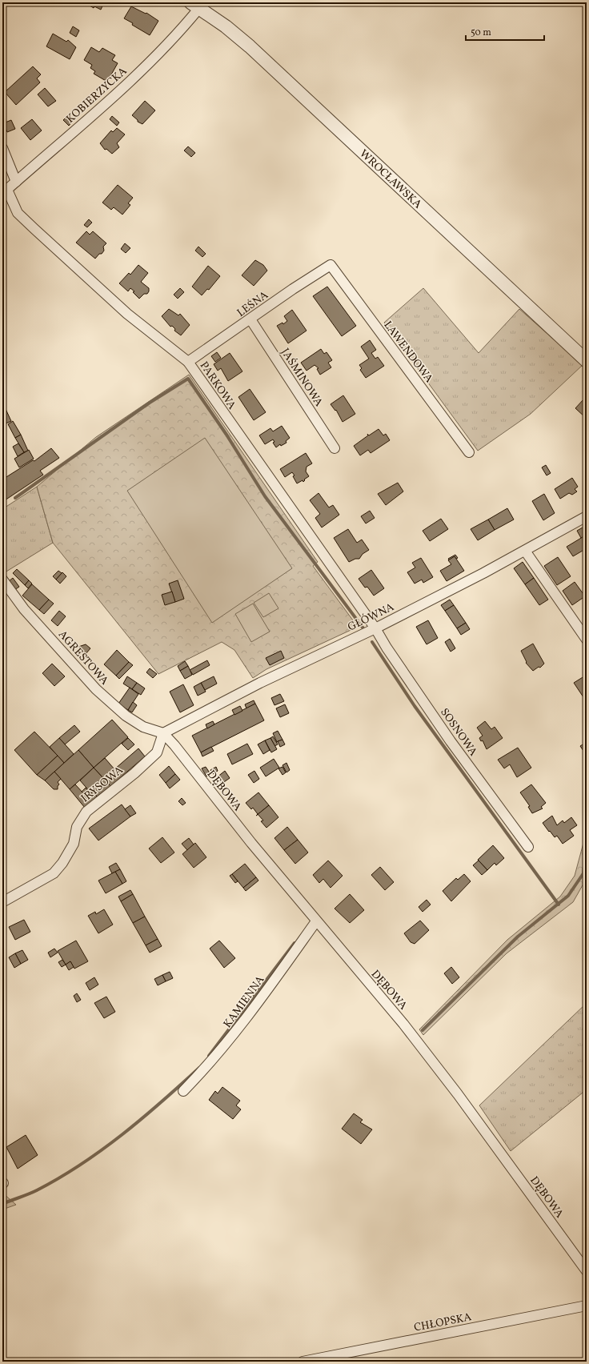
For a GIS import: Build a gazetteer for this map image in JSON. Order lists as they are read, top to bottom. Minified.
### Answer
{"streets":{"street":["KOBIERZYCKA","WROCŁAWSKA","LEŚNA","LAWENDOWA","JAŚMINOWA","PARKOWA","GŁÓWNA","AGRESTOWA","SOSNOWA","IRYSOWA","DĘBOWA","KAMIENNA","CHŁOPSKA"]},"crossings":[["KOBIERZYCKA","WROCŁAWSKA"],["KOBIERZYCKA","PARKOWA"],["LEŚNA","LAWENDOWA"],["LEŚNA","JAŚMINOWA"],["LEŚNA","PARKOWA"],["PARKOWA","GŁÓWNA"],["PARKOWA","SOSNOWA"],["GŁÓWNA","AGRESTOWA"],["GŁÓWNA","SOSNOWA"],["GŁÓWNA","IRYSOWA"],["GŁÓWNA","DĘBOWA"],["AGRESTOWA","IRYSOWA"],["AGRESTOWA","DĘBOWA"],["IRYSOWA","DĘBOWA"],["DĘBOWA","KAMIENNA"]],"scale_bar":"50 m"}
